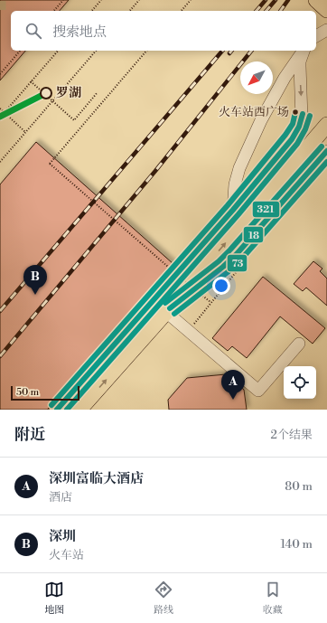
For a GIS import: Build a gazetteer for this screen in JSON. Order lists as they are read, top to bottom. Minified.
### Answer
{"places":["罗湖","火车站西广场"],"lines":["transit line 321","transit line 18","transit line 73"],"scale_bar":"50 m","north":"bottom left","page":{"search":"搜索地点","pins":["B","A"],"scale":"50 m","heading":["附近","2个结果"],"list":[{"mark":"A","name":"深圳富临大酒店","note":"酒店","value":"80 m"},{"mark":"B","name":"深圳","note":"火车站","value":"140 m"}],"nav":["地图","路线","收藏"]}}
